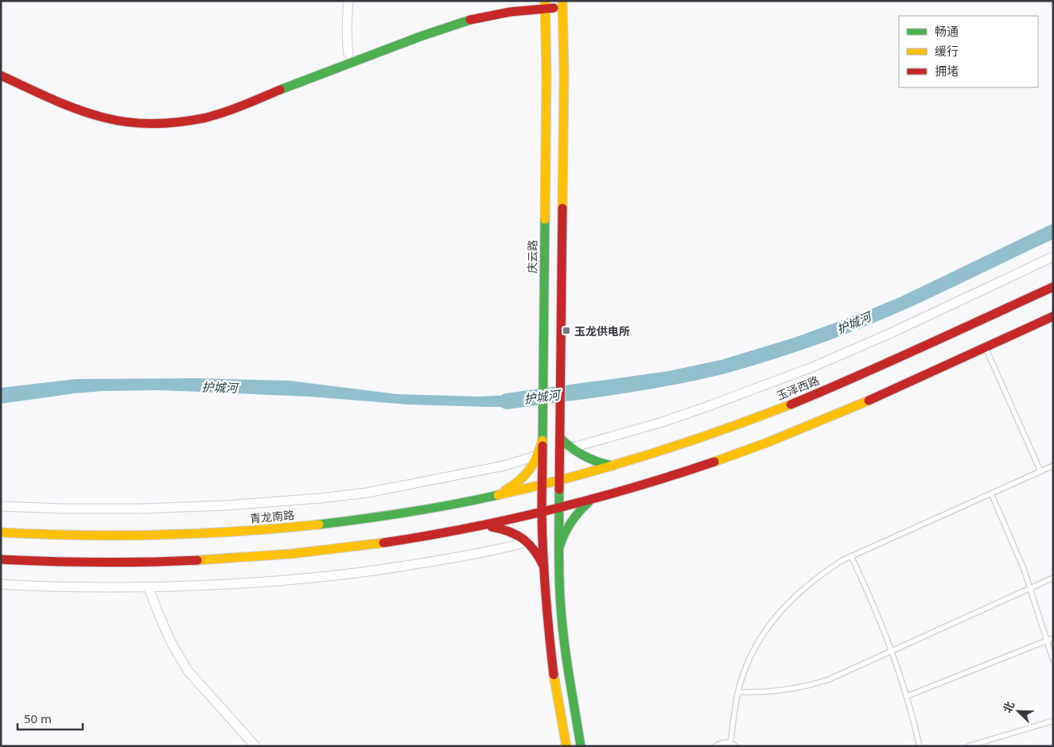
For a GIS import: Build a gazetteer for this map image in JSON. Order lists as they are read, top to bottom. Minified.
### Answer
{"streets":{"main road":["庆云路","玉泽西路","青龙南路"]},"crossings":[["庆云路","玉泽西路"],["庆云路","青龙南路"],["玉泽西路","青龙南路"]],"water":["护城河"],"places":{"transit":["玉龙供电所"]},"legend":["畅通","缓行","拥堵"],"scale_bar":"50 m","north":"top left"}
